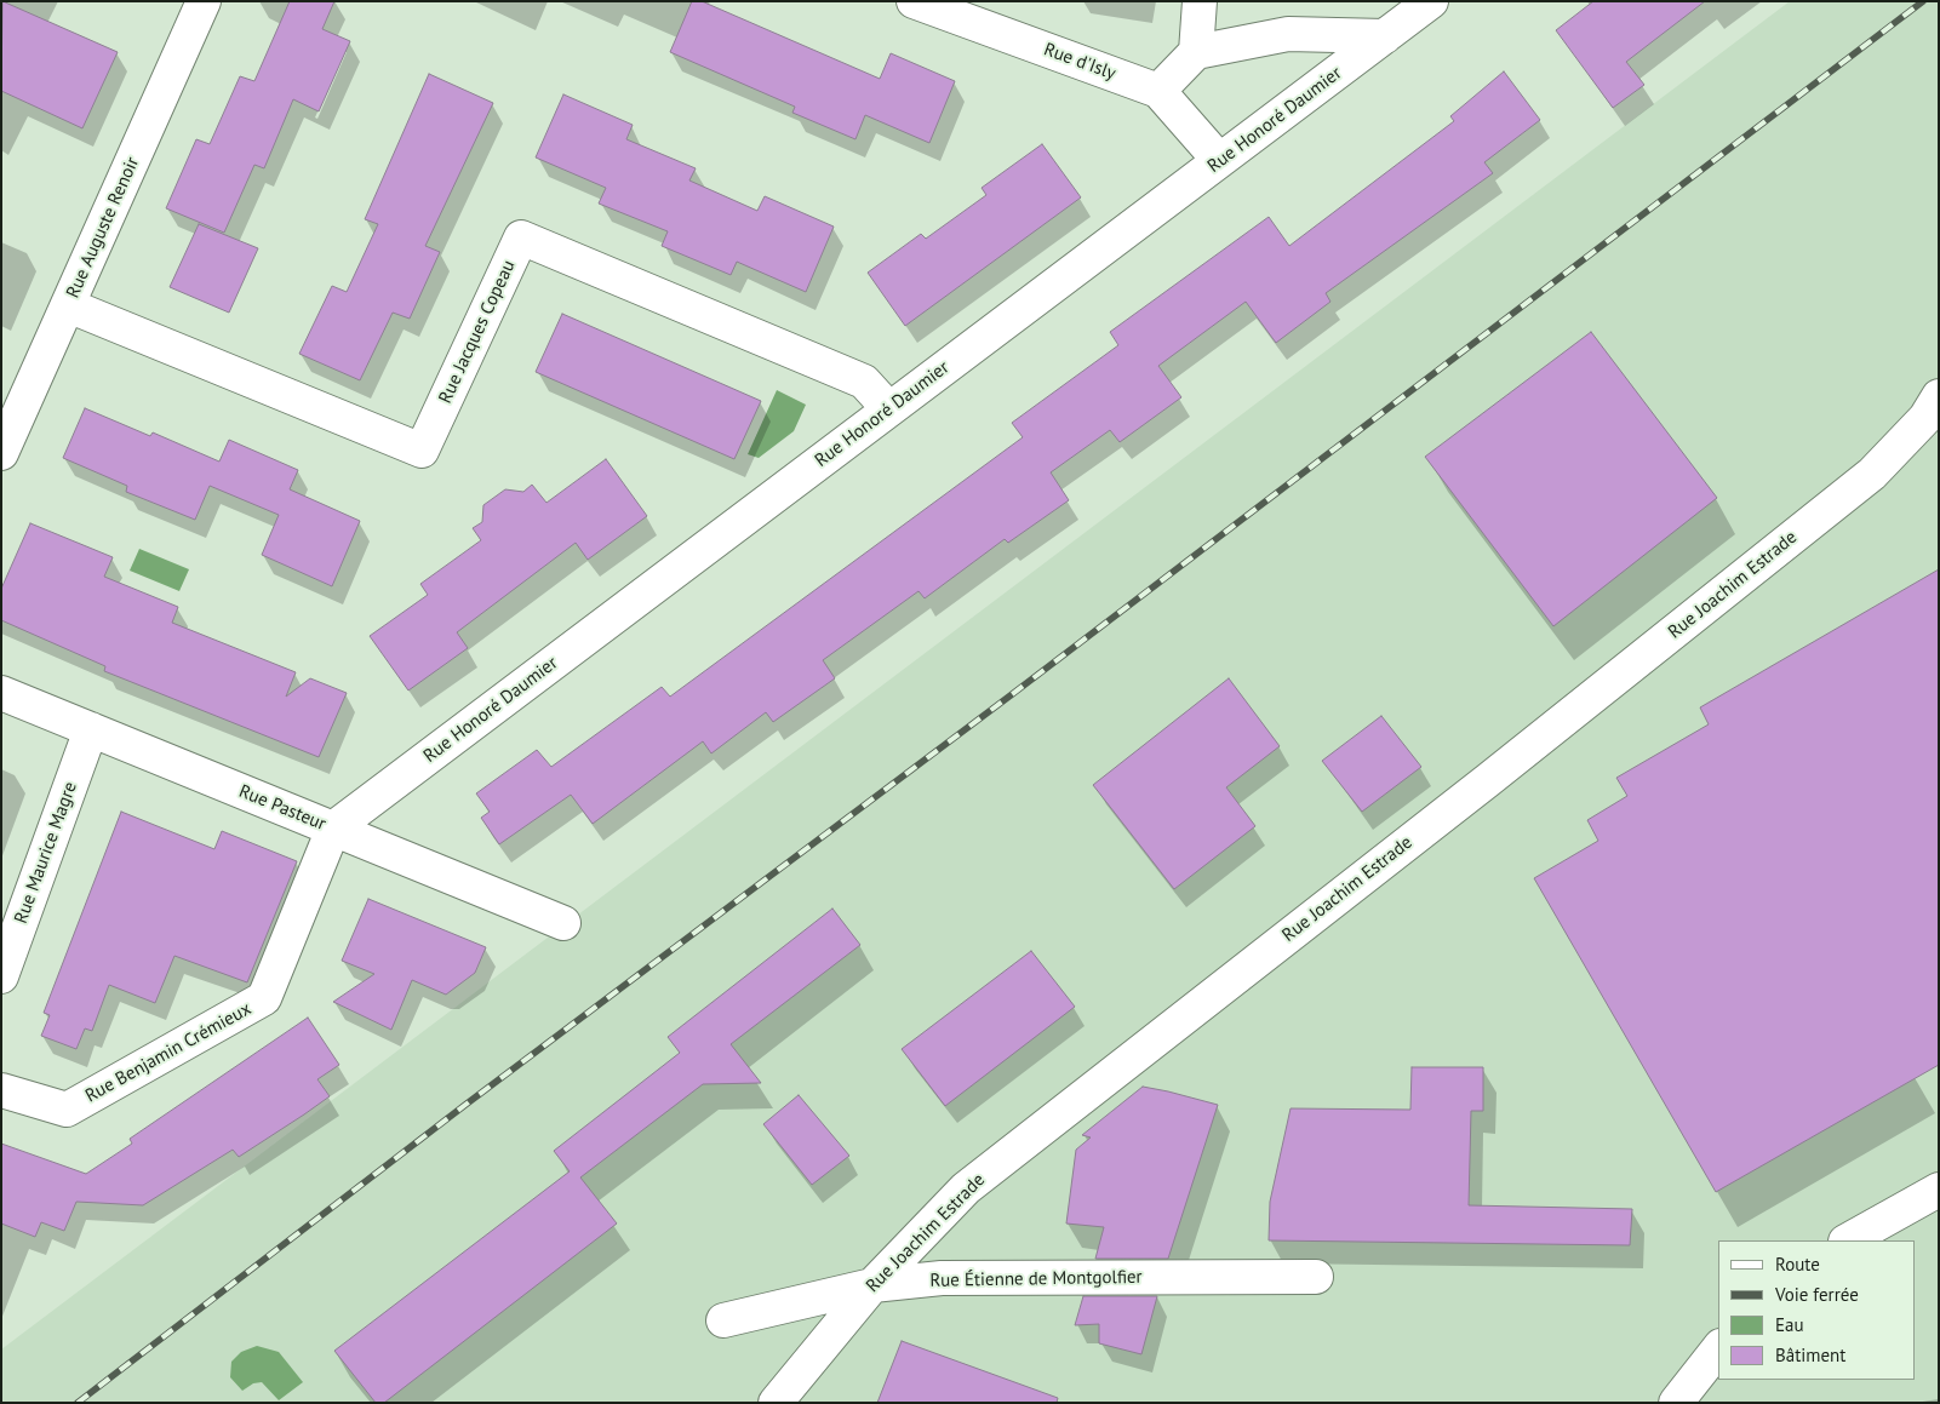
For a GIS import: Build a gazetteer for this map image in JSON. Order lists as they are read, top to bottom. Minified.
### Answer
{"streets":{"street":["Rue d'Isly","Rue Honoré Daumier","Rue Auguste Renoir","Rue Jacques Copeau","Rue Joachim Estrade","Rue Pasteur","Rue Maurice Magre","Rue Benjamin Crémieux","Rue Étienne de Montgolfier"]},"crossings":[["Rue d'Isly","Rue Honoré Daumier"],["Rue Honoré Daumier","Rue Jacques Copeau"],["Rue Honoré Daumier","Rue Pasteur"],["Rue Honoré Daumier","Rue Benjamin Crémieux"],["Rue Auguste Renoir","Rue Jacques Copeau"],["Rue Joachim Estrade","Rue Étienne de Montgolfier"],["Rue Pasteur","Rue Maurice Magre"],["Rue Pasteur","Rue Benjamin Crémieux"]],"legend":["Route","Voie ferrée","Eau","Bâtiment"]}
